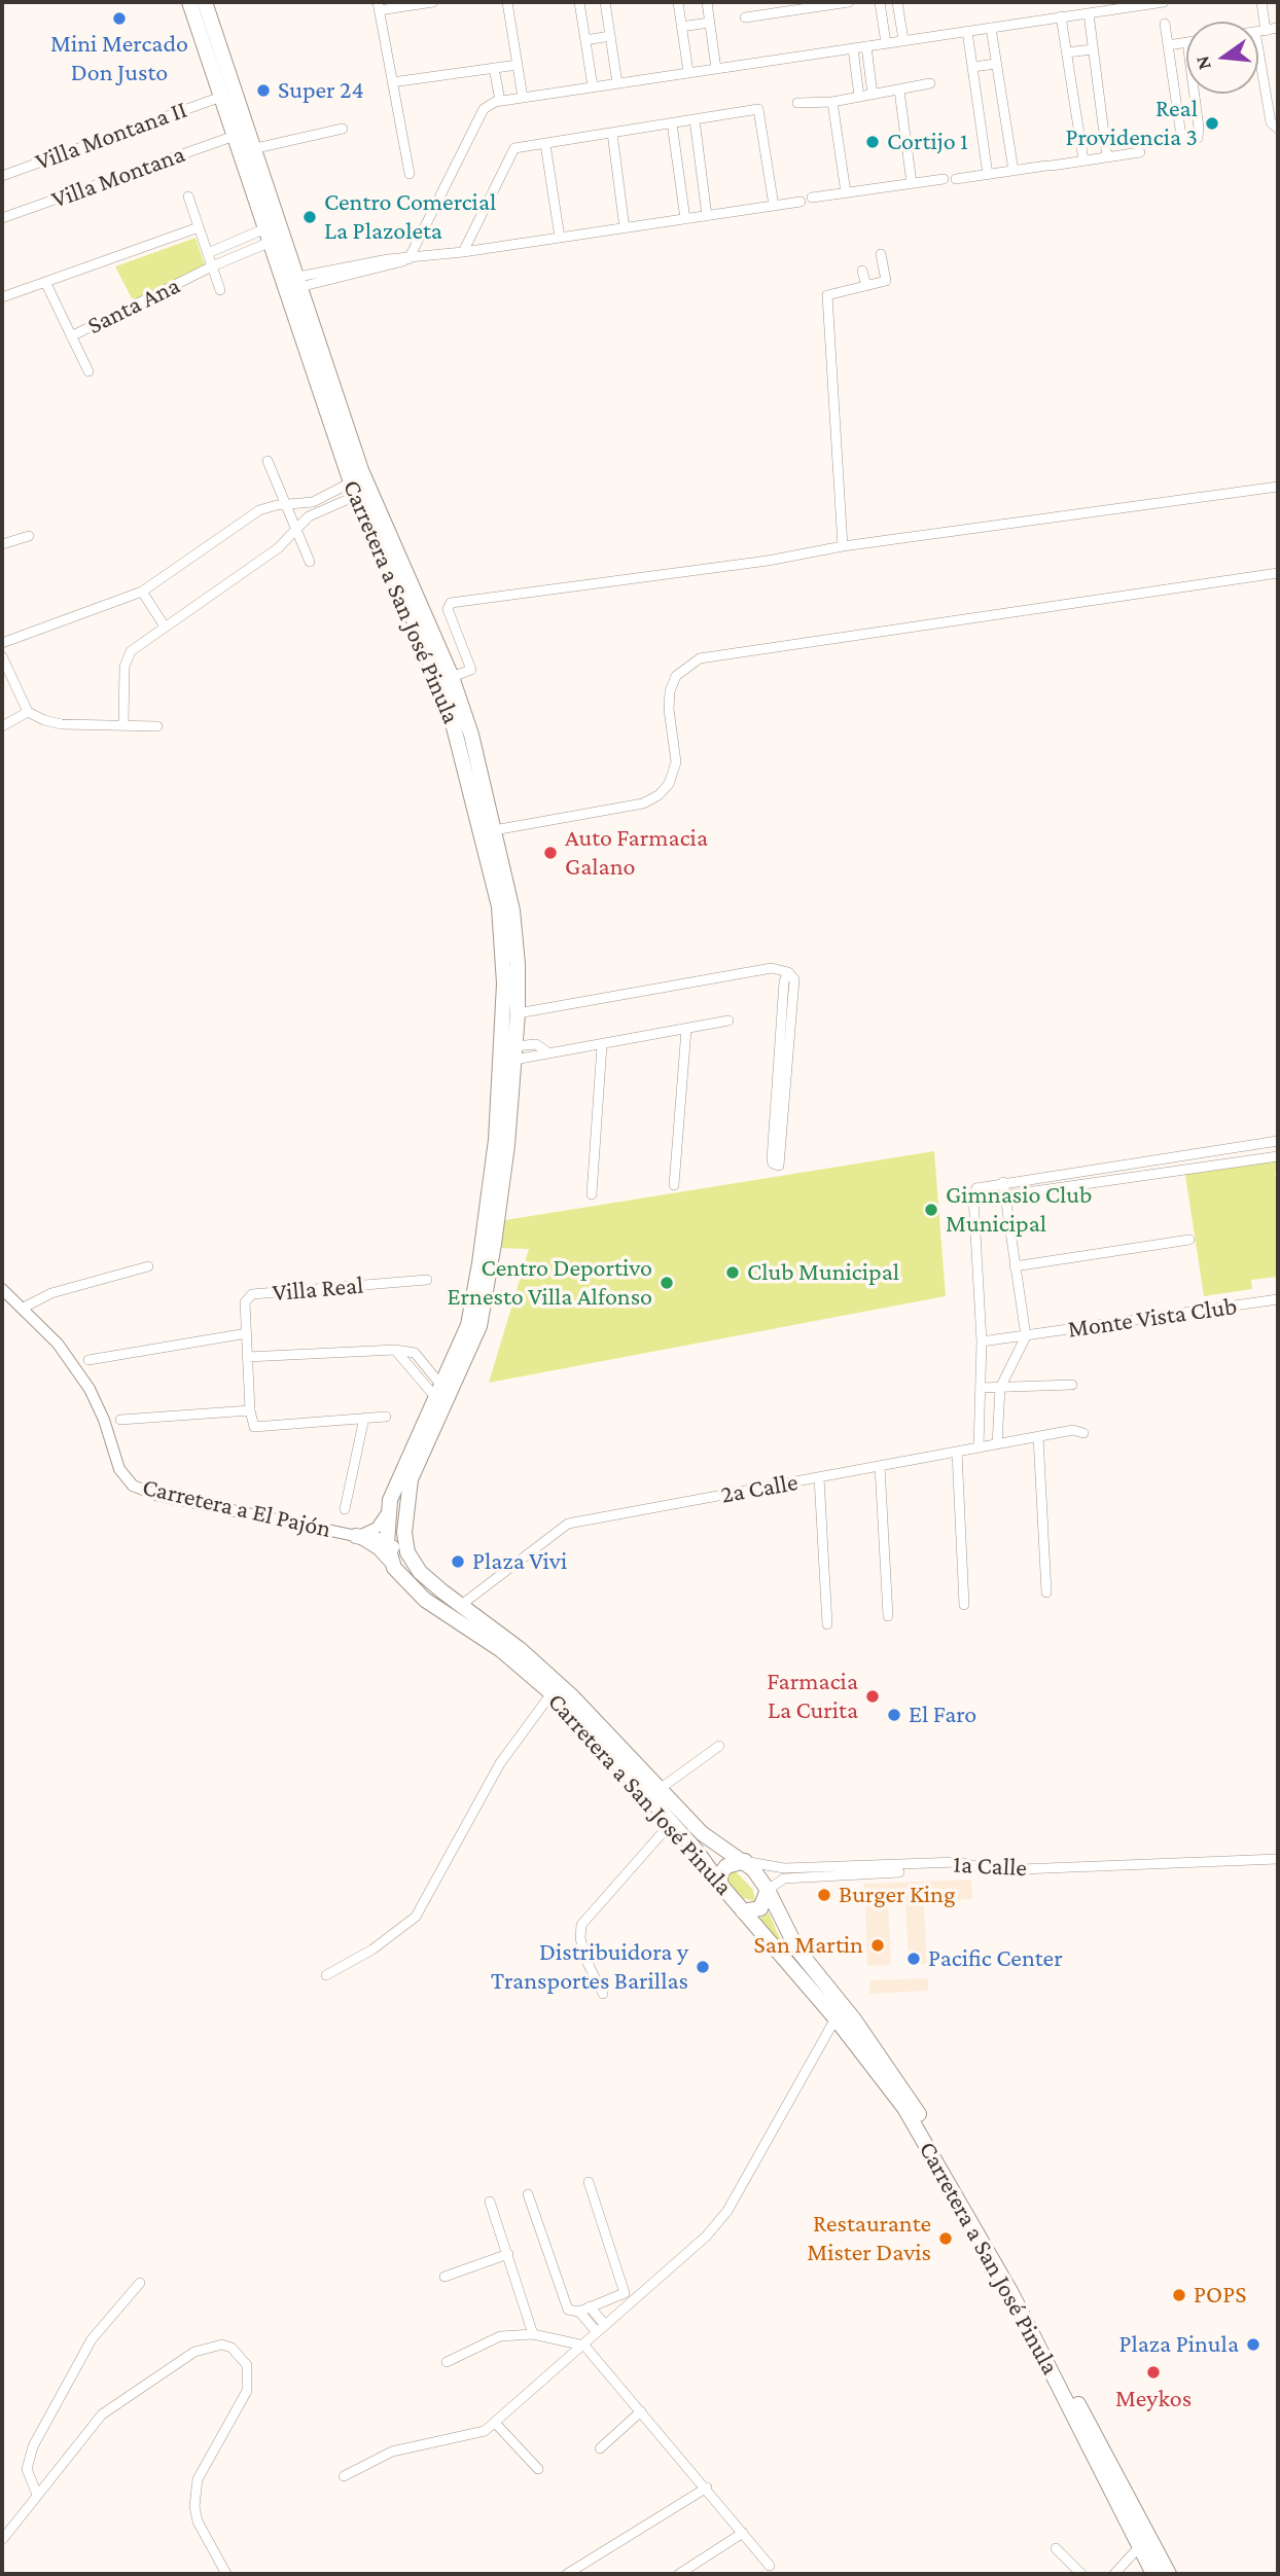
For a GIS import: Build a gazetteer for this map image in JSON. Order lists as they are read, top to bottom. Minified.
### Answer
{"streets":{"main road":["Carretera a San José Pinula"],"street":["Villa Montana II","Villa Montana","Santa Ana","Villa Real","Monte Vista Club","2a Calle","Carretera a El Pajón","1a Calle"]},"crossings":[["Villa Montana II","Carretera a San José Pinula"],["Villa Montana","Carretera a San José Pinula"],["Santa Ana","Carretera a San José Pinula"],["Carretera a San José Pinula","2a Calle"],["Carretera a San José Pinula","Carretera a El Pajón"],["Carretera a San José Pinula","1a Calle"]],"places":["Mini Mercado Don Justo","Super 24","Real Providencia 3","Cortijo 1","Centro Comercial La Plazoleta","Auto Farmacia Galano","Gimnasio Club Municipal","Club Municipal","Centro Deportivo Ernesto Villa Alfonso","Plaza Vivi","Farmacia La Curita","El Faro","Burger King","San Martin","Pacific Center","Distribuidora y Transportes Barillas","Restaurante Mister Davis","POPS","Plaza Pinula","Meykos"],"north":"left"}
